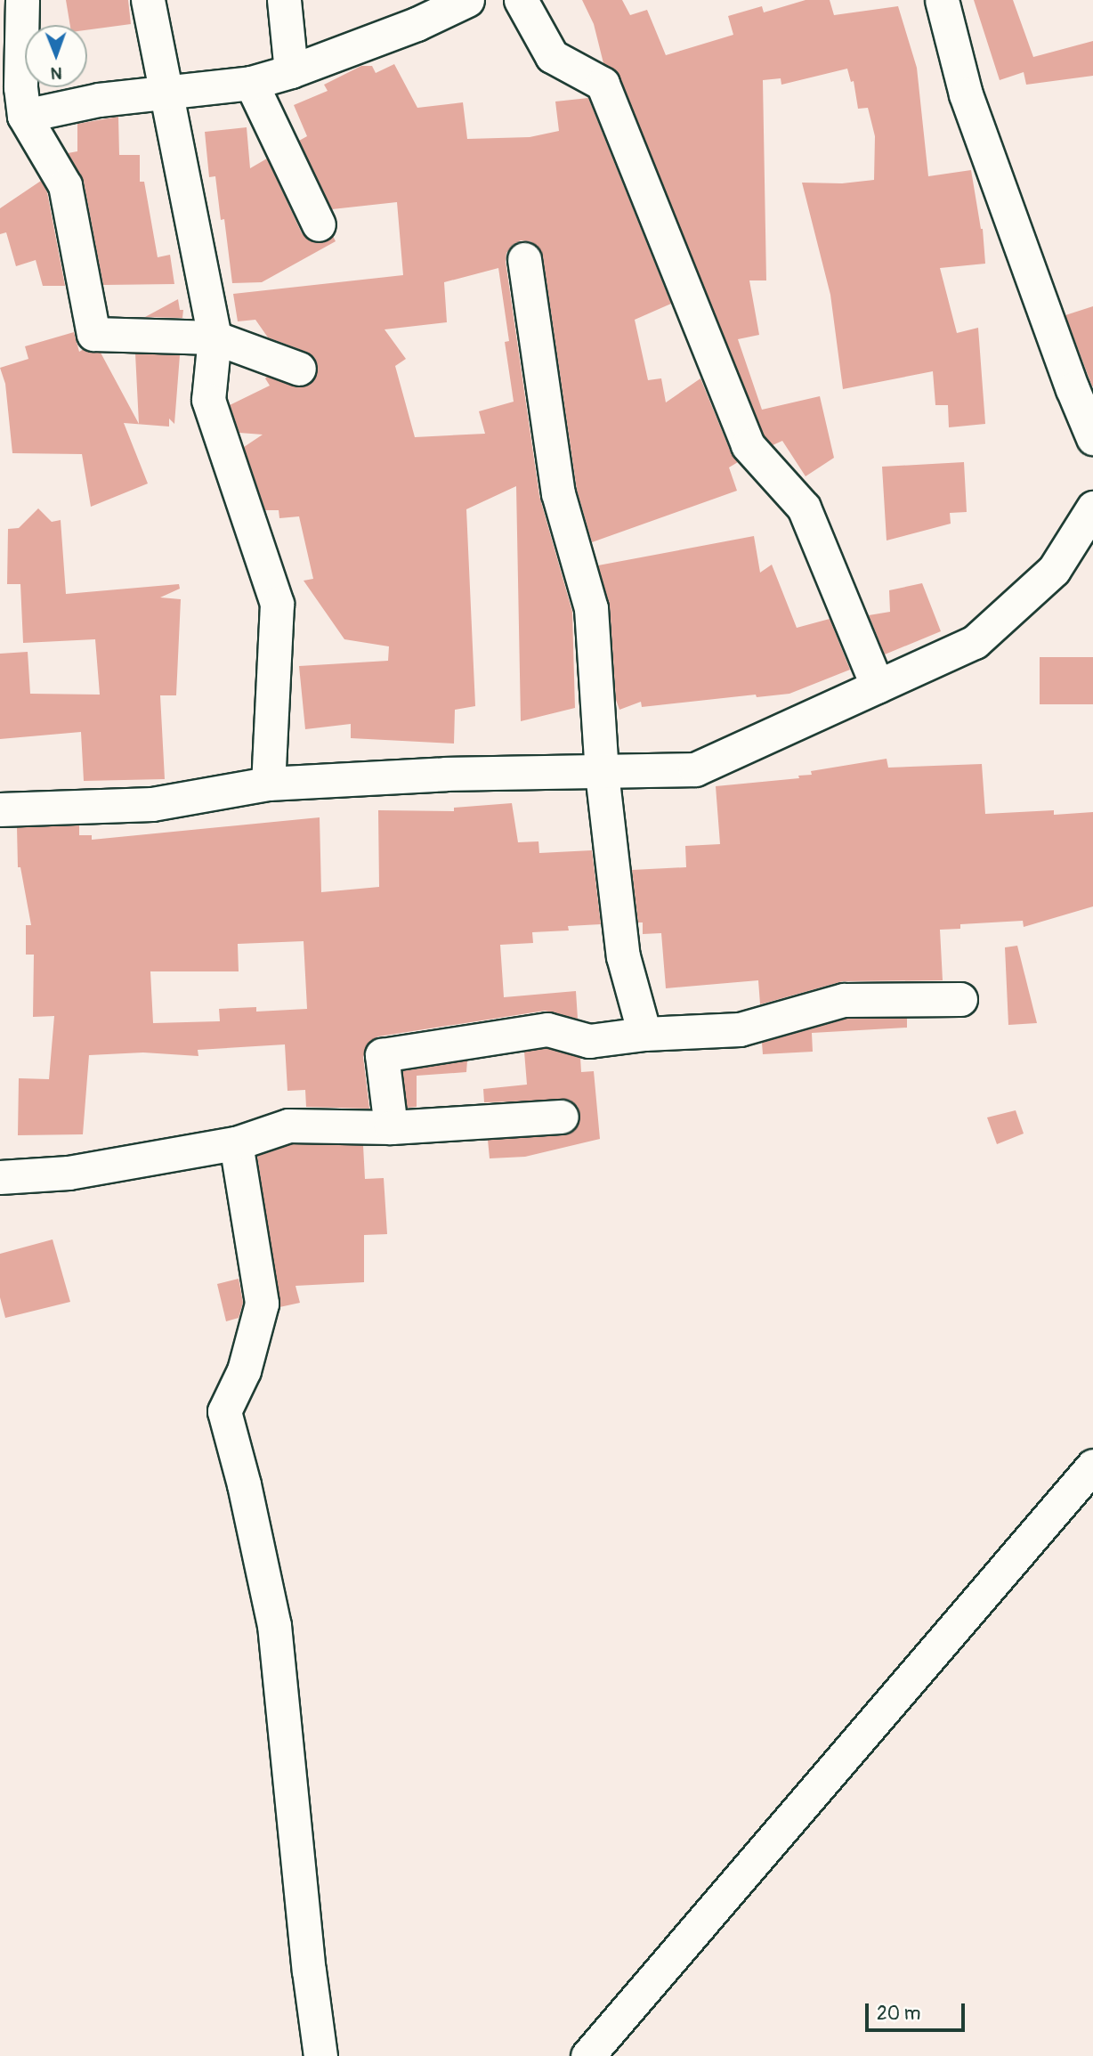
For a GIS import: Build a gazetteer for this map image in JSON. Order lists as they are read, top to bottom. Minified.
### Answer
{"scale_bar":"20 m","north":"bottom"}
